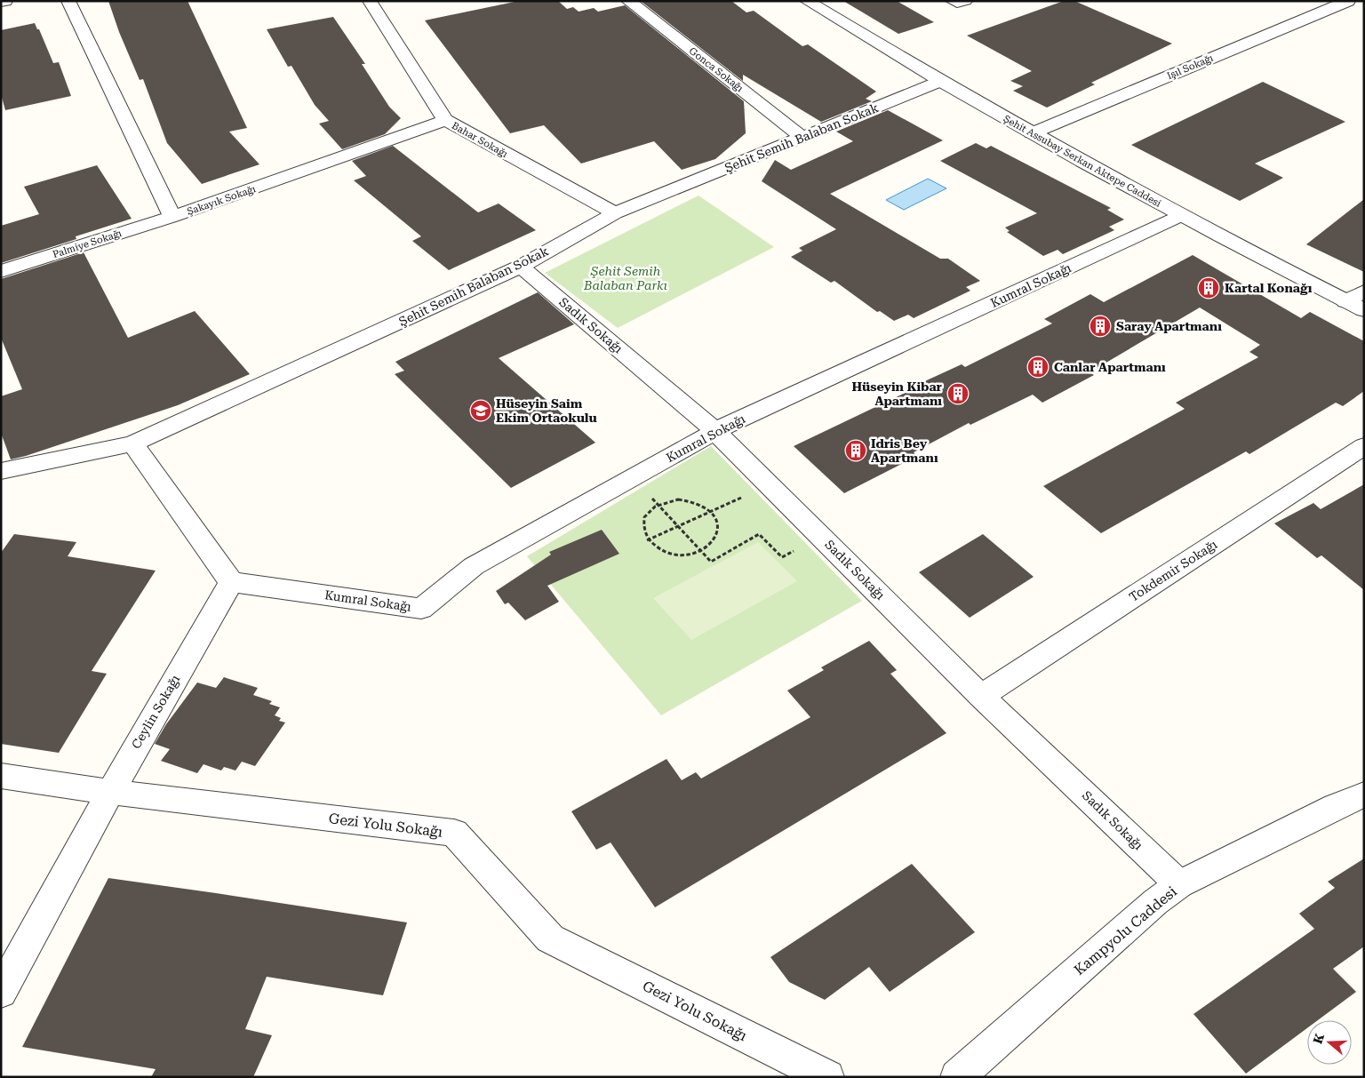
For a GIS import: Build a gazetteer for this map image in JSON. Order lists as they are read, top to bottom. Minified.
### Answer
{"streets":{"street":["Işıl Sokağı","Gonca Sokağı","Şehit Semih Balaban Sokak","Bahar Sokağı","Şehit Assubay Serkan Aktepe Caddesi","Şakayık Sokağı","Palmiye Sokağı","Kumral Sokağı","Sadık Sokağı","Tokdemir Sokağı","Ceylin Sokağı","Gezi Yolu Sokağı","Kampyolu Caddesi"]},"crossings":[["Işıl Sokağı","Şehit Assubay Serkan Aktepe Caddesi"],["Gonca Sokağı","Şehit Semih Balaban Sokak"],["Şehit Semih Balaban Sokak","Bahar Sokağı"],["Şehit Semih Balaban Sokak","Şehit Assubay Serkan Aktepe Caddesi"],["Şehit Semih Balaban Sokak","Sadık Sokağı"],["Bahar Sokağı","Şakayık Sokağı"],["Şehit Assubay Serkan Aktepe Caddesi","Kumral Sokağı"],["Şakayık Sokağı","Palmiye Sokağı"],["Kumral Sokağı","Sadık Sokağı"],["Kumral Sokağı","Ceylin Sokağı"],["Sadık Sokağı","Tokdemir Sokağı"],["Sadık Sokağı","Kampyolu Caddesi"],["Ceylin Sokağı","Gezi Yolu Sokağı"]],"parks":["Şehit Semih Balaban Parkı"],"places":{"building":["Kartal Konağı","Saray Apartmanı","Canlar Apartmanı","Hüseyin Kibar Apartmanı","Idris Bey Apartmanı"],"school or university":["Hüseyin Saim Ekim Ortaokulu"]},"north":"left"}
